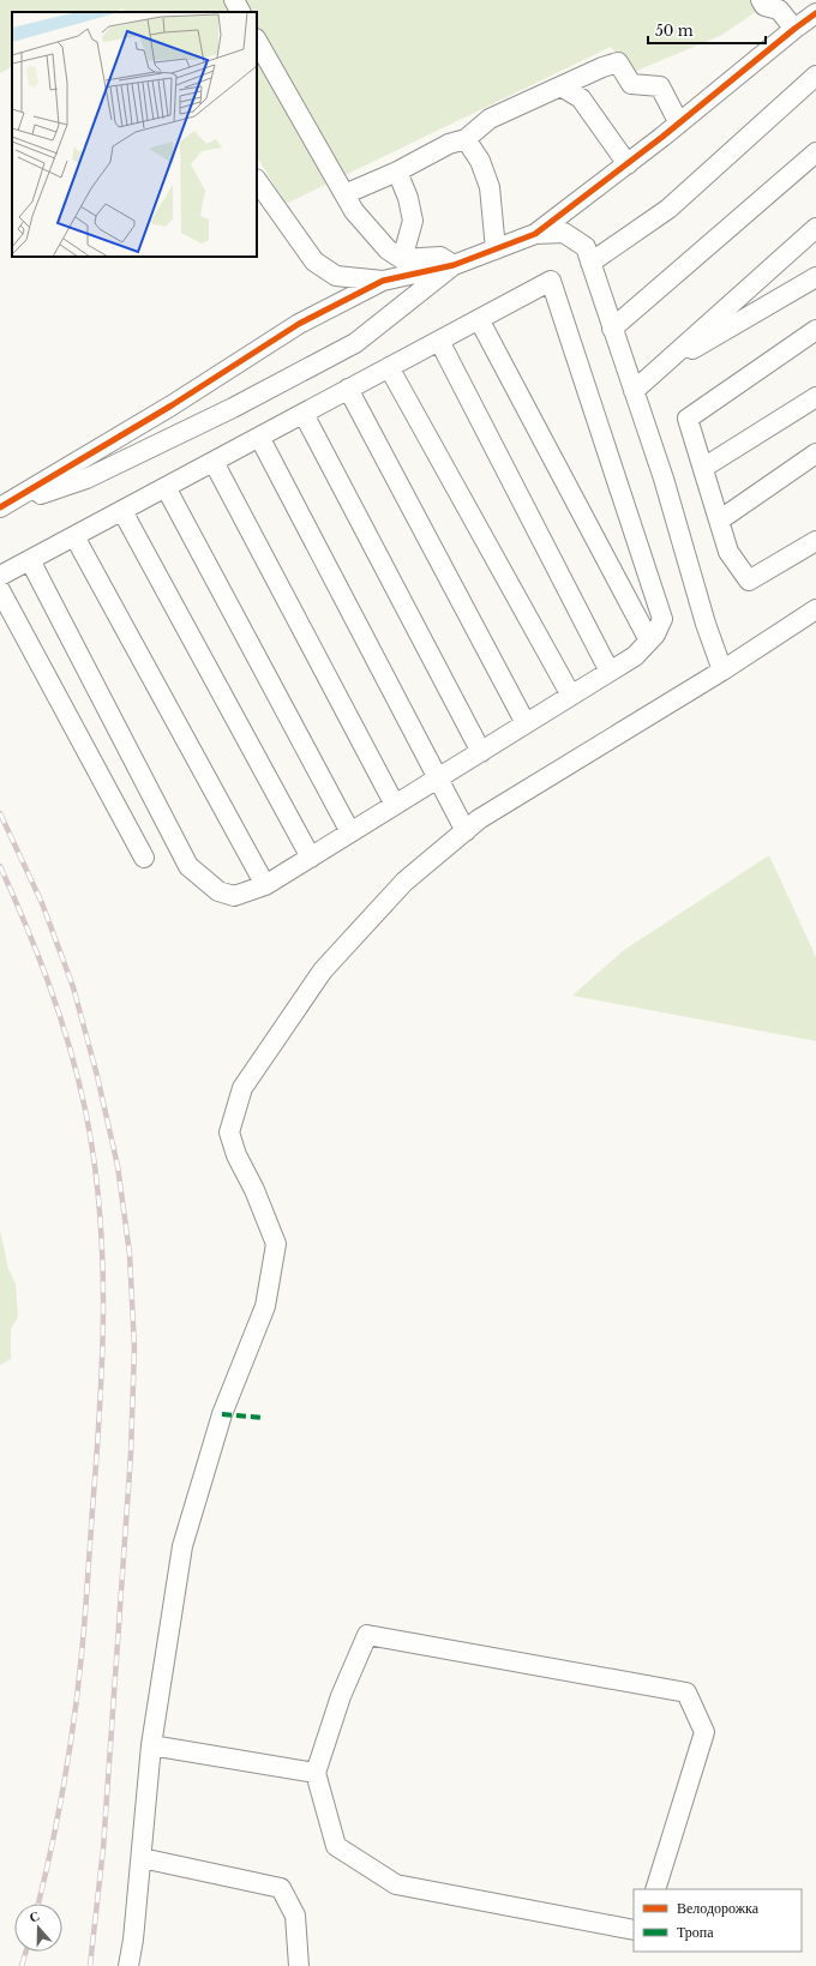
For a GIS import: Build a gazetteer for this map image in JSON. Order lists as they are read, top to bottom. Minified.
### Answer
{"legend":["Велодорожка","Тропа"],"scale_bar":"50 m","north":"top"}
